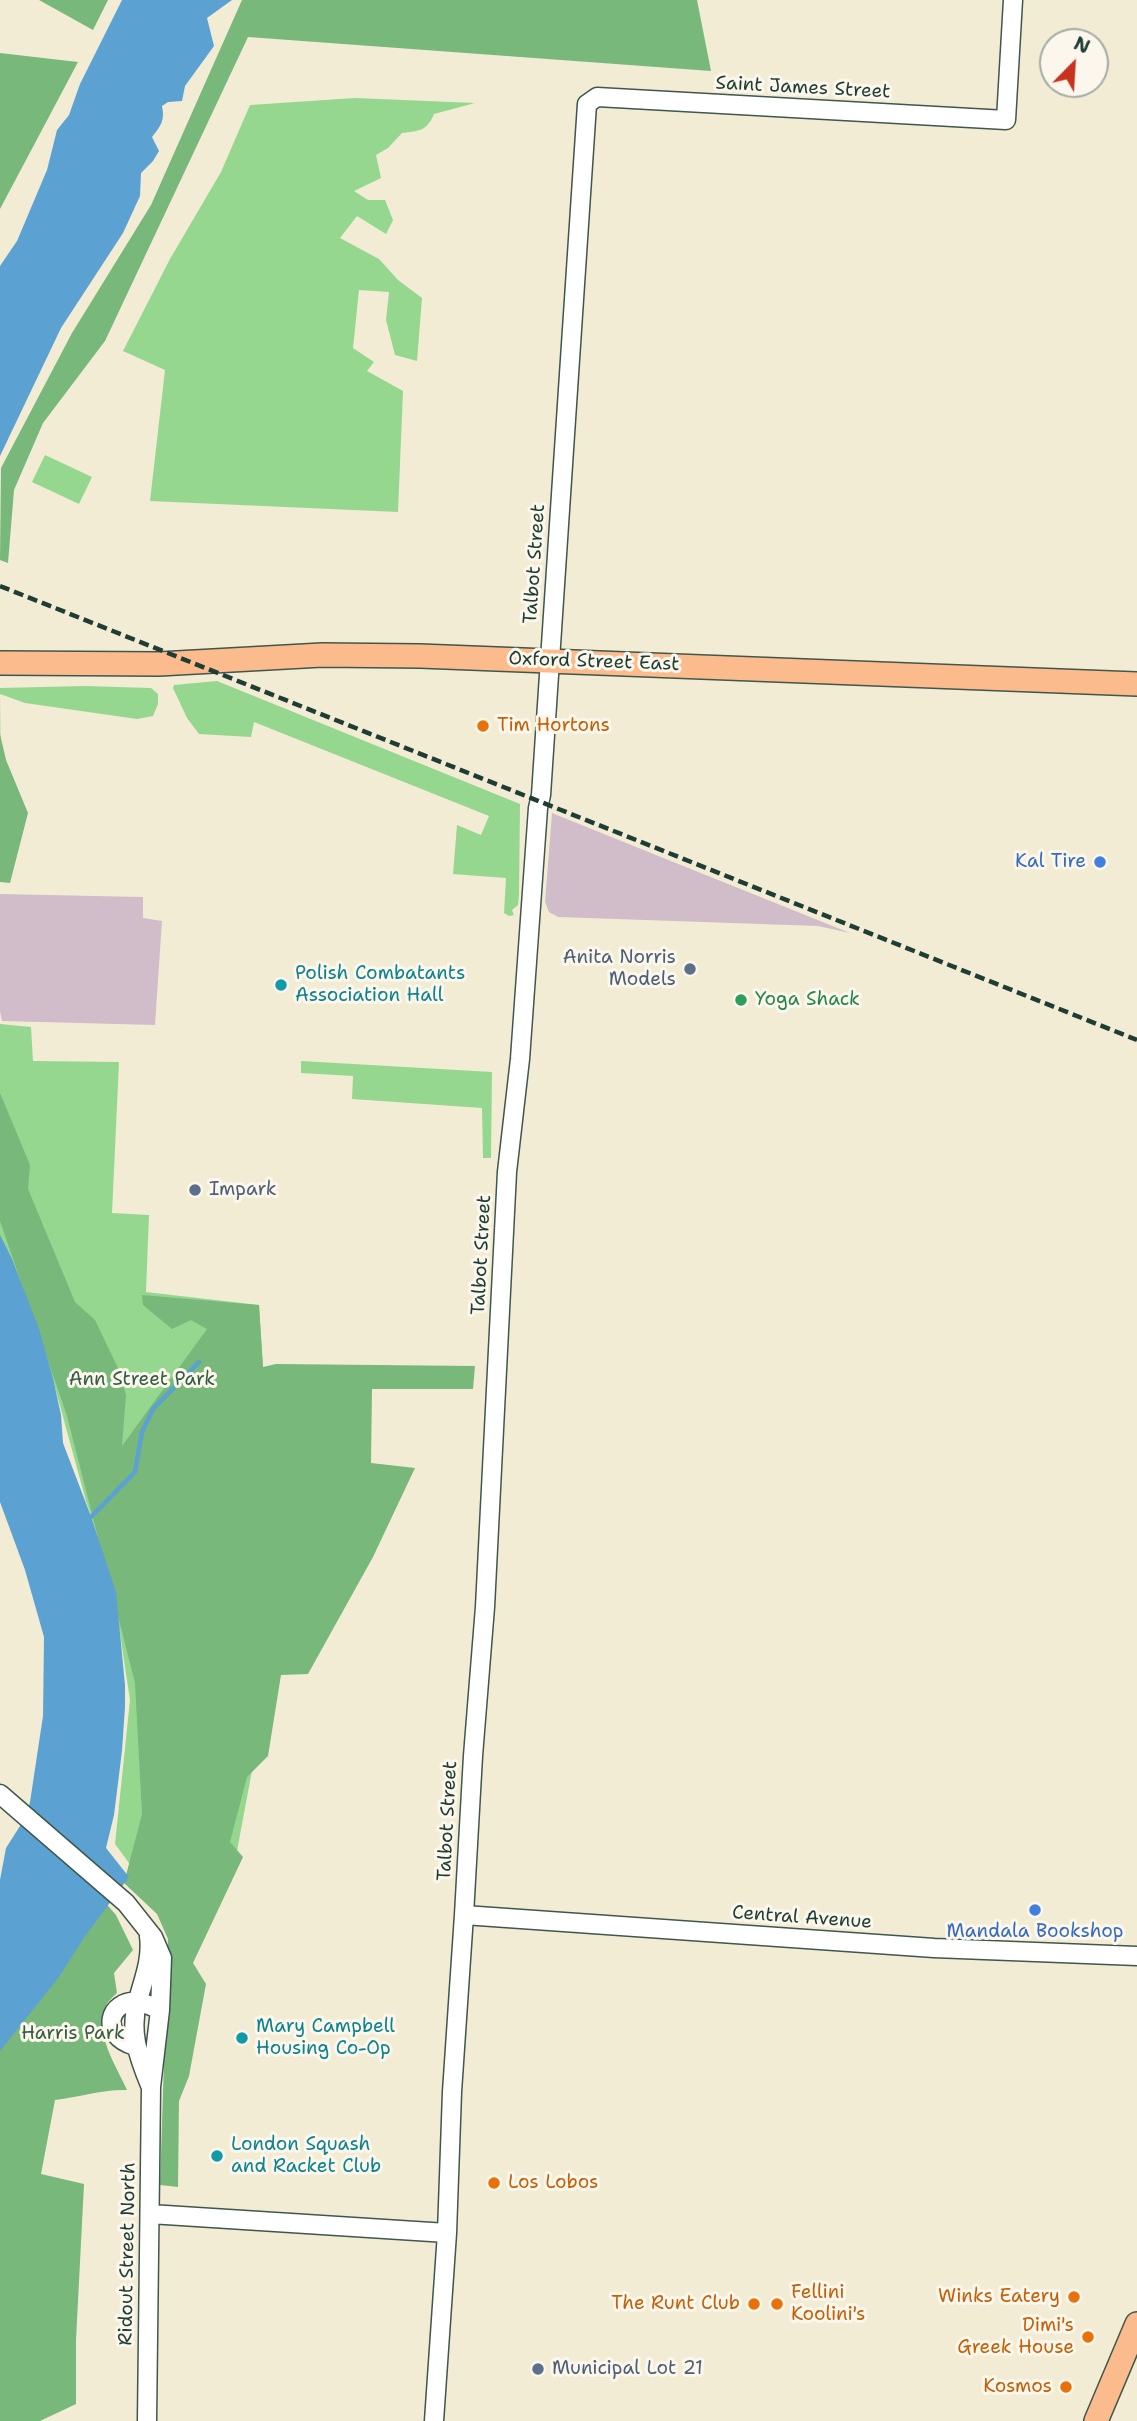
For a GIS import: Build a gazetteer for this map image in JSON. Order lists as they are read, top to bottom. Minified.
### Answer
{"streets":{"main road":["Oxford Street East"],"street":["Saint James Street","Talbot Street","Central Avenue","Ridout Street North"]},"crossings":[["Saint James Street","Talbot Street"],["Talbot Street","Oxford Street East"],["Talbot Street","Central Avenue"]],"parks":["Ann Street Park","Harris Park"],"places":["Tim Hortons","Kal Tire","Anita Norris Models","Polish Combatants Association Hall","Yoga Shack","Impark","Mandala Bookshop","Mary Campbell Housing Co-Op","London Squash and Racket Club","Los Lobos","Winks Eatery","The Runt Club","Fellini Koolini's","Dimi's Greek House","Municipal Lot 21","Kosmos"],"north":"top right"}
